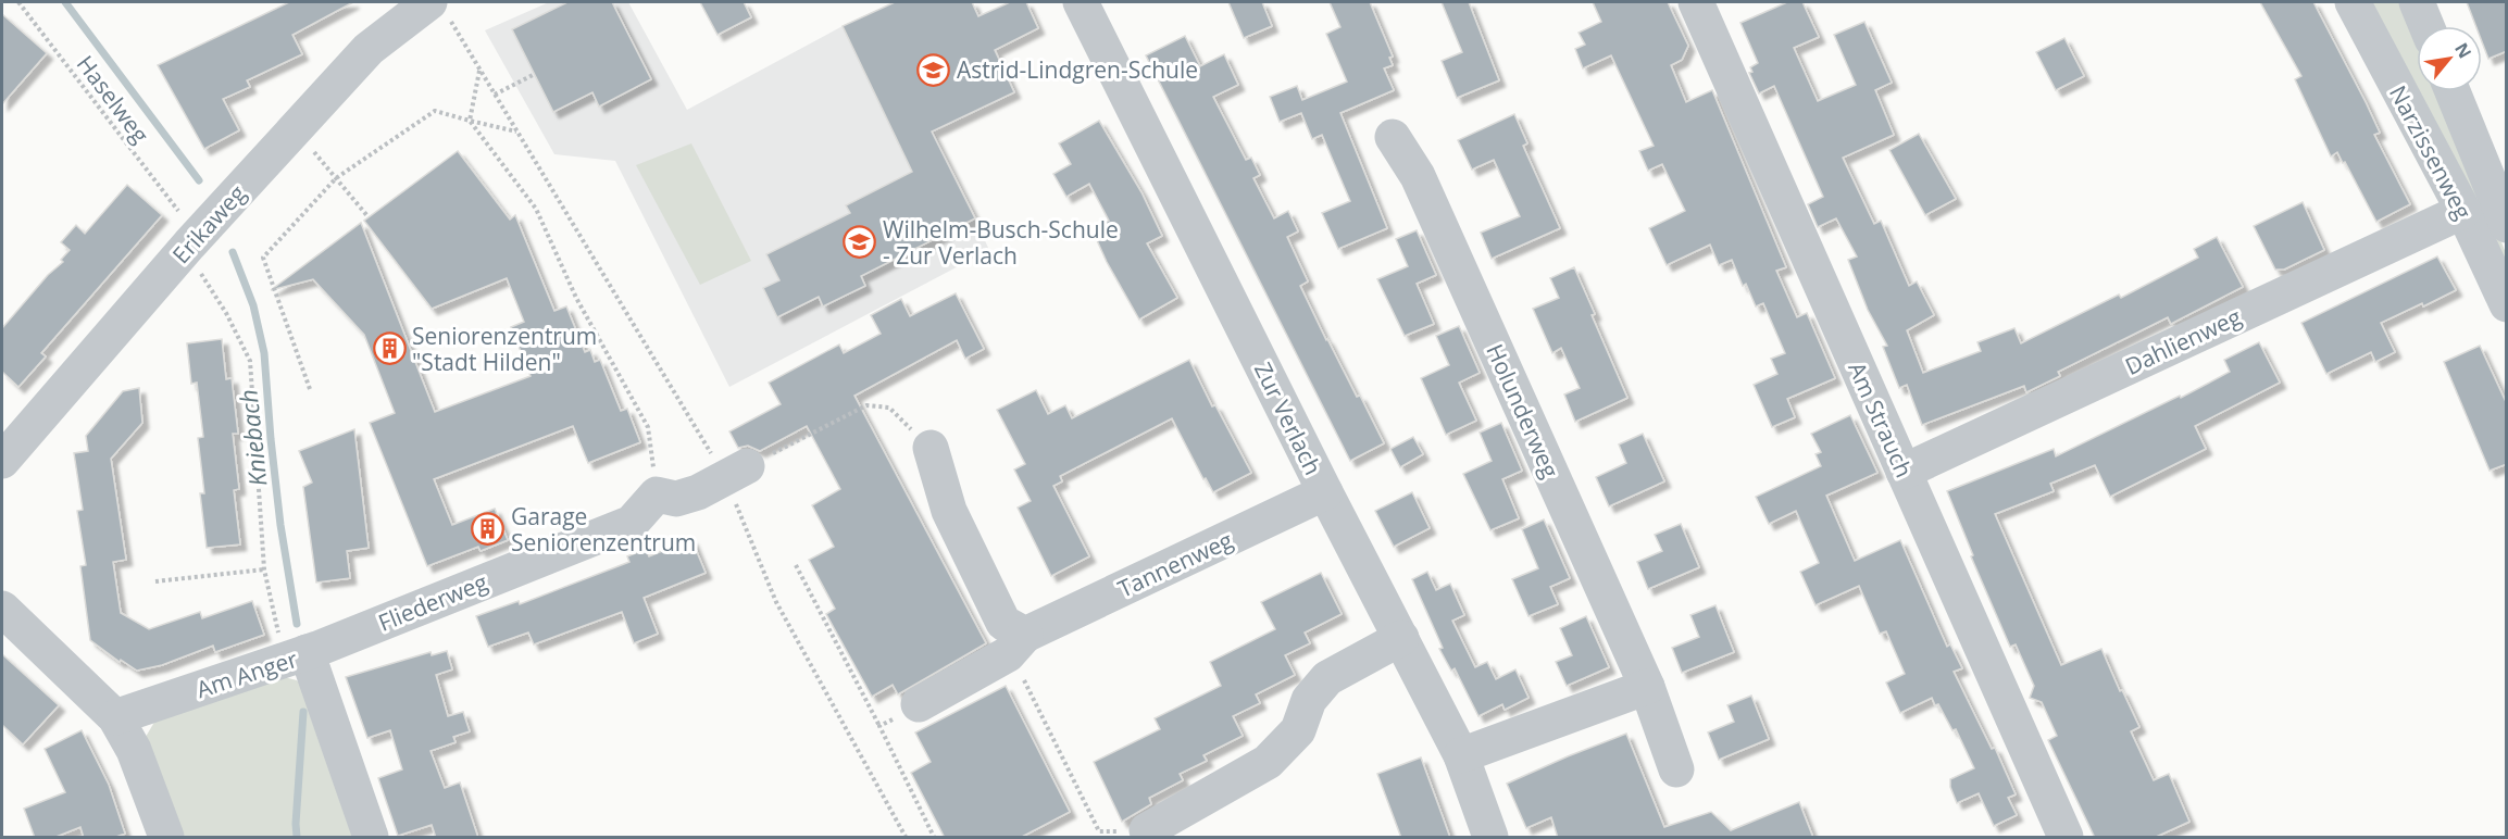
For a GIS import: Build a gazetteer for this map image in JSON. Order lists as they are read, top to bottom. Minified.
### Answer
{"streets":{"street":["Narzissenweg","Erikaweg","Dahlienweg","Holunderweg","Zur Verlach","Am Strauch","Tannenweg","Fliederweg","Am Anger"],"path":["Haselweg"]},"crossings":[["Narzissenweg","Dahlienweg"],["Dahlienweg","Am Strauch"],["Zur Verlach","Tannenweg"],["Fliederweg","Am Anger"]],"water":["Kniebach"],"places":{"school or university":["Astrid-Lindgren-Schule","Wilhelm-Busch-Schule - Zur Verlach"],"building":["Seniorenzentrum \"Stadt Hilden\"","Garage Seniorenzentrum"]},"north":"top right"}
